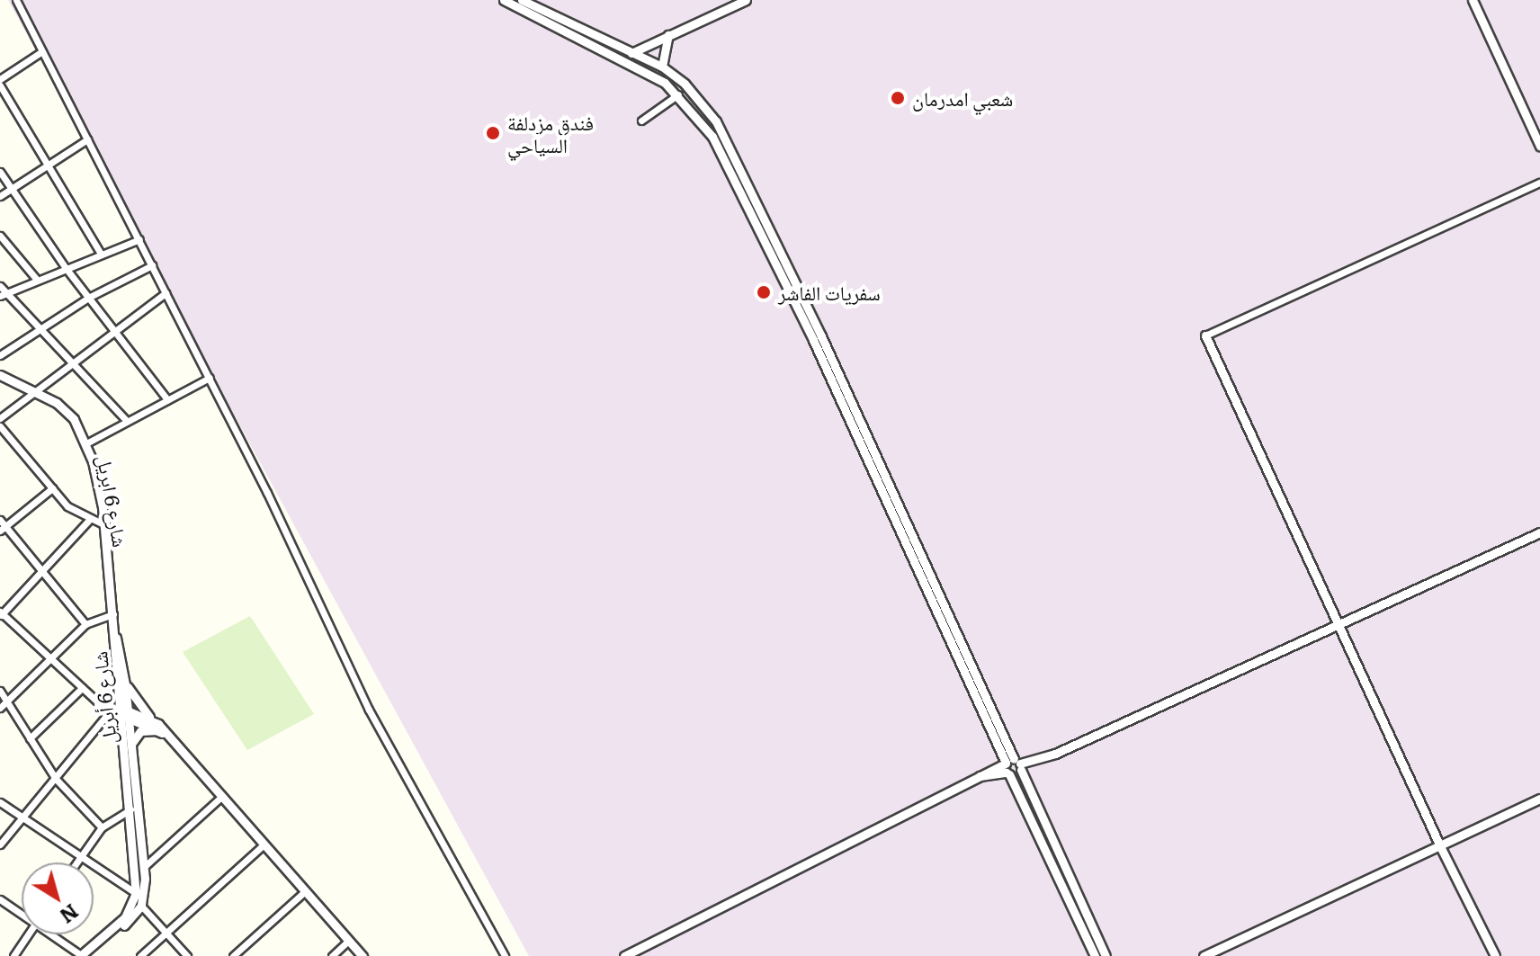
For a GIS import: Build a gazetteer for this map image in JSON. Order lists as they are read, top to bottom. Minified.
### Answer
{"streets":{"street":["شارع 6 ابريل","شارع 6 أبريل"]},"crossings":[["شارع 6 ابريل","شارع 6 أبريل"]],"places":["شعبي امدرمان","فندق مزدلفة السياحي","سفريات الفاشر"],"north":"bottom right"}
